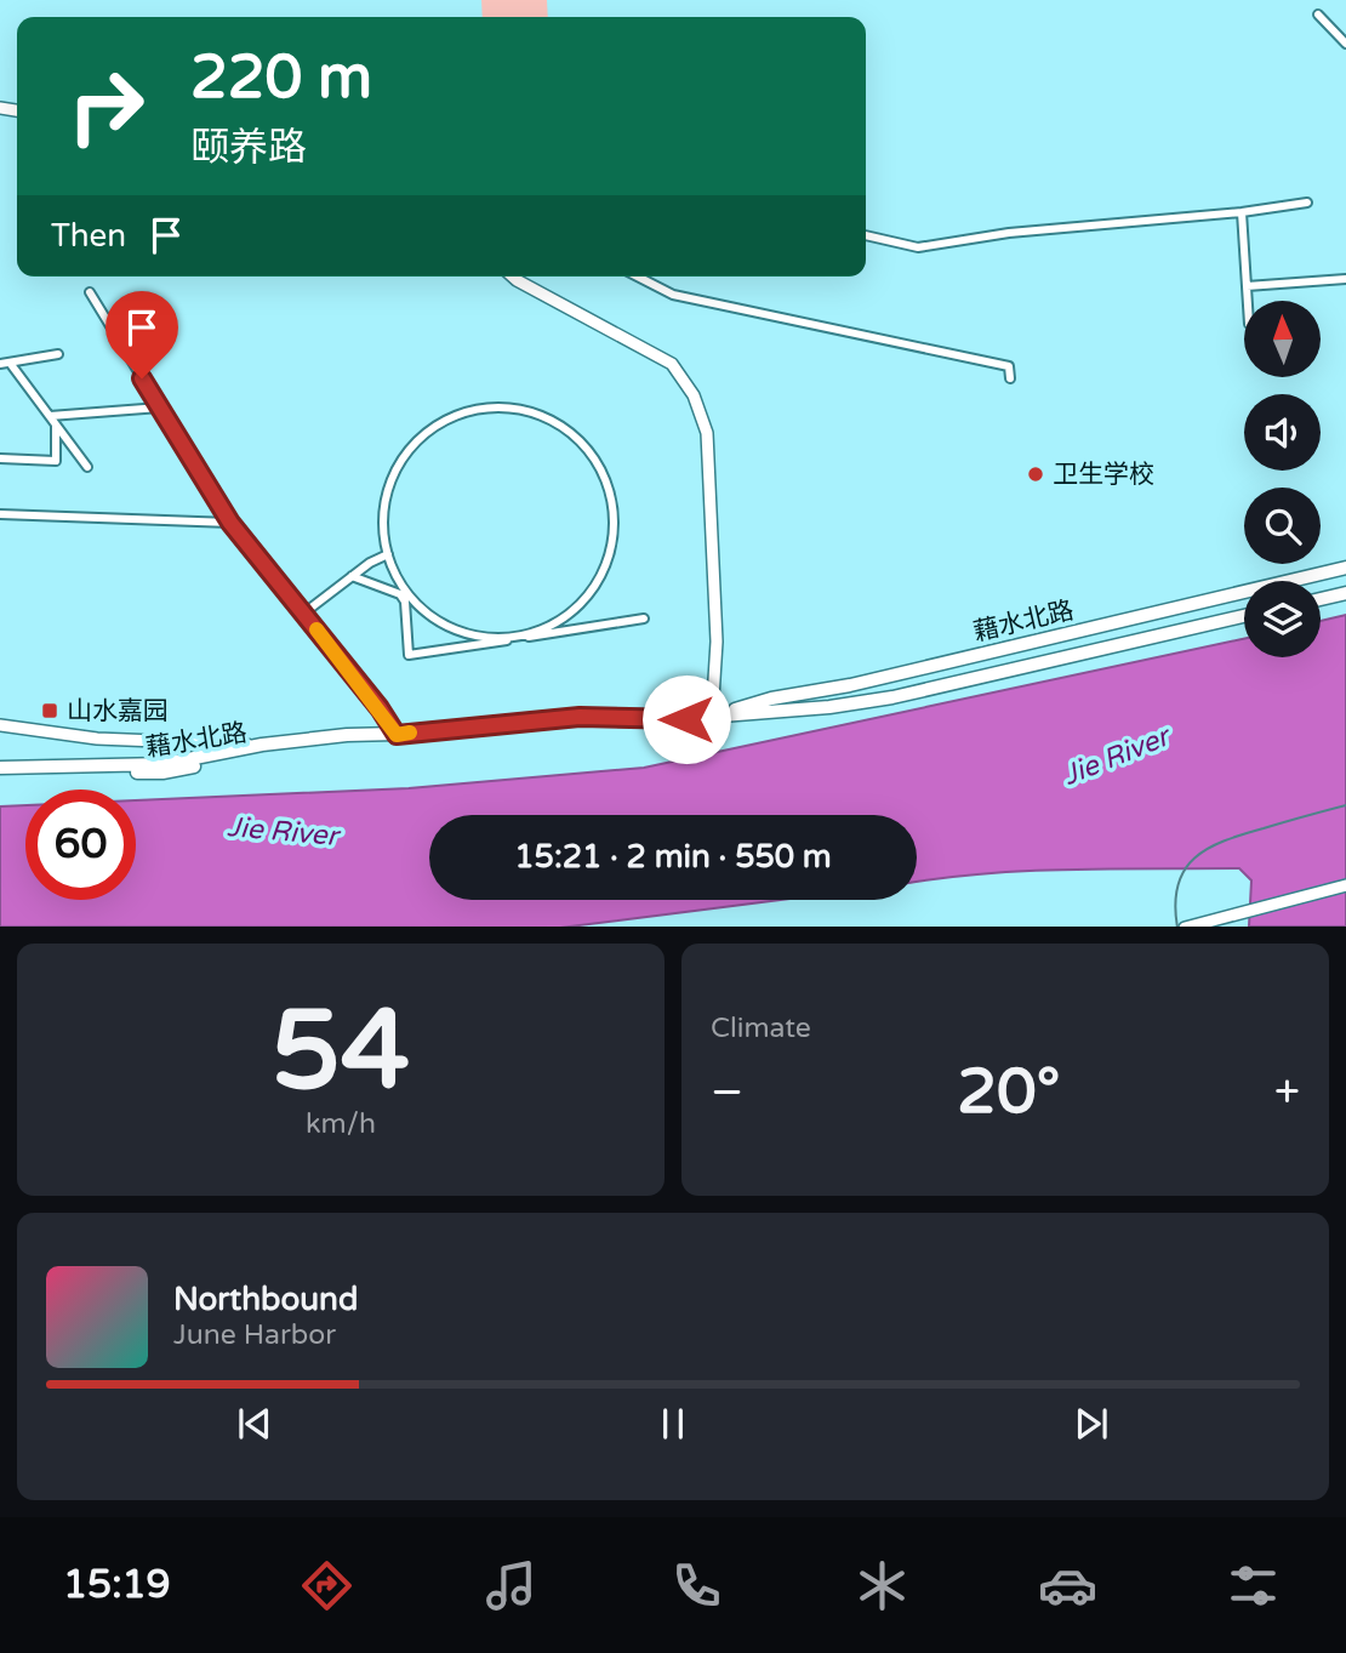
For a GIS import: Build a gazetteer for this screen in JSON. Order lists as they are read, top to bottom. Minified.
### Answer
{"streets":{"main road":["藉水北路"]},"water":["Jie River"],"places":{"other":["卫生学校"],"transit":["山水嘉园"]},"north":"top","page":{"turn":["220 m","颐养路"],"then":"Then","limit":"60","trip":"15:21 · 2 min · 550 m","tile":[["54","km/h"],"Climate"],"heat":["−","20°","+"],"song":["Northbound","June Harbor"],"tabs":"15:19"}}
